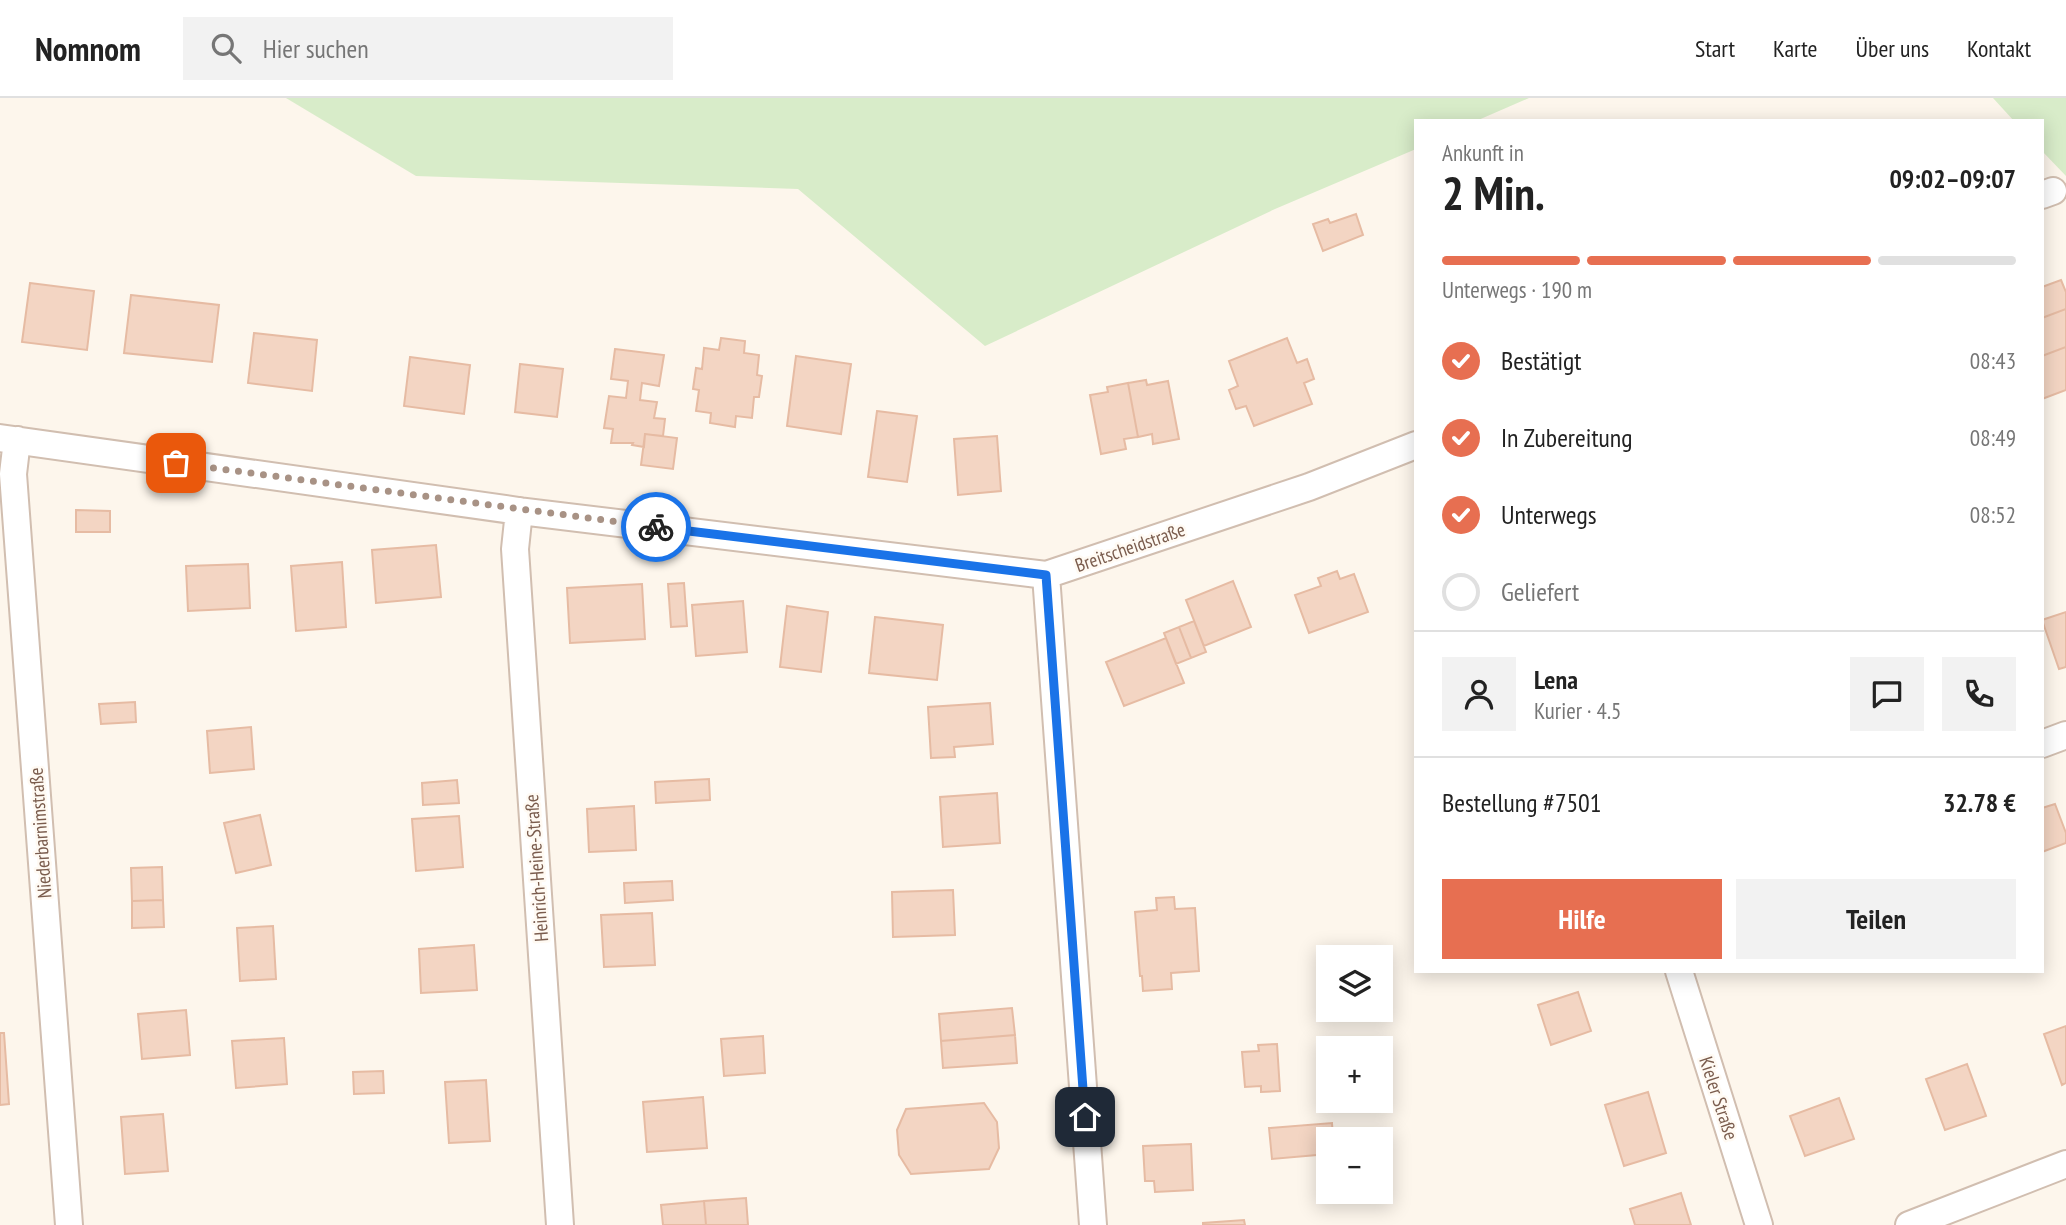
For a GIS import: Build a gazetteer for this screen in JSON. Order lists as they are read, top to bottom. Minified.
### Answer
{"streets":{"street":["Breitscheidstraße","Niederbarnimstraße","Heinrich-Heine-Straße","Kieler Straße"]},"crossings":[["Breitscheidstraße","Niederbarnimstraße"],["Breitscheidstraße","Heinrich-Heine-Straße"]],"page":{"header":"Nomnom","search":"Hier suchen","nav":["Start","Karte","Über uns","Kontakt"],"heading":["2 Min.","Ankunft in","09:02–09:07"],"panel":["Lena","Kurier · 4.5","Bestellung #7501","32.78 €"],"bar":"Unterwegs · 190 m","list":[["Bestätigt","08:43"],["In Zubereitung","08:49"],["Unterwegs","08:52"],"Geliefert"],"buttons":["Hilfe","Teilen"],"map_buttons":["+","−"]}}
